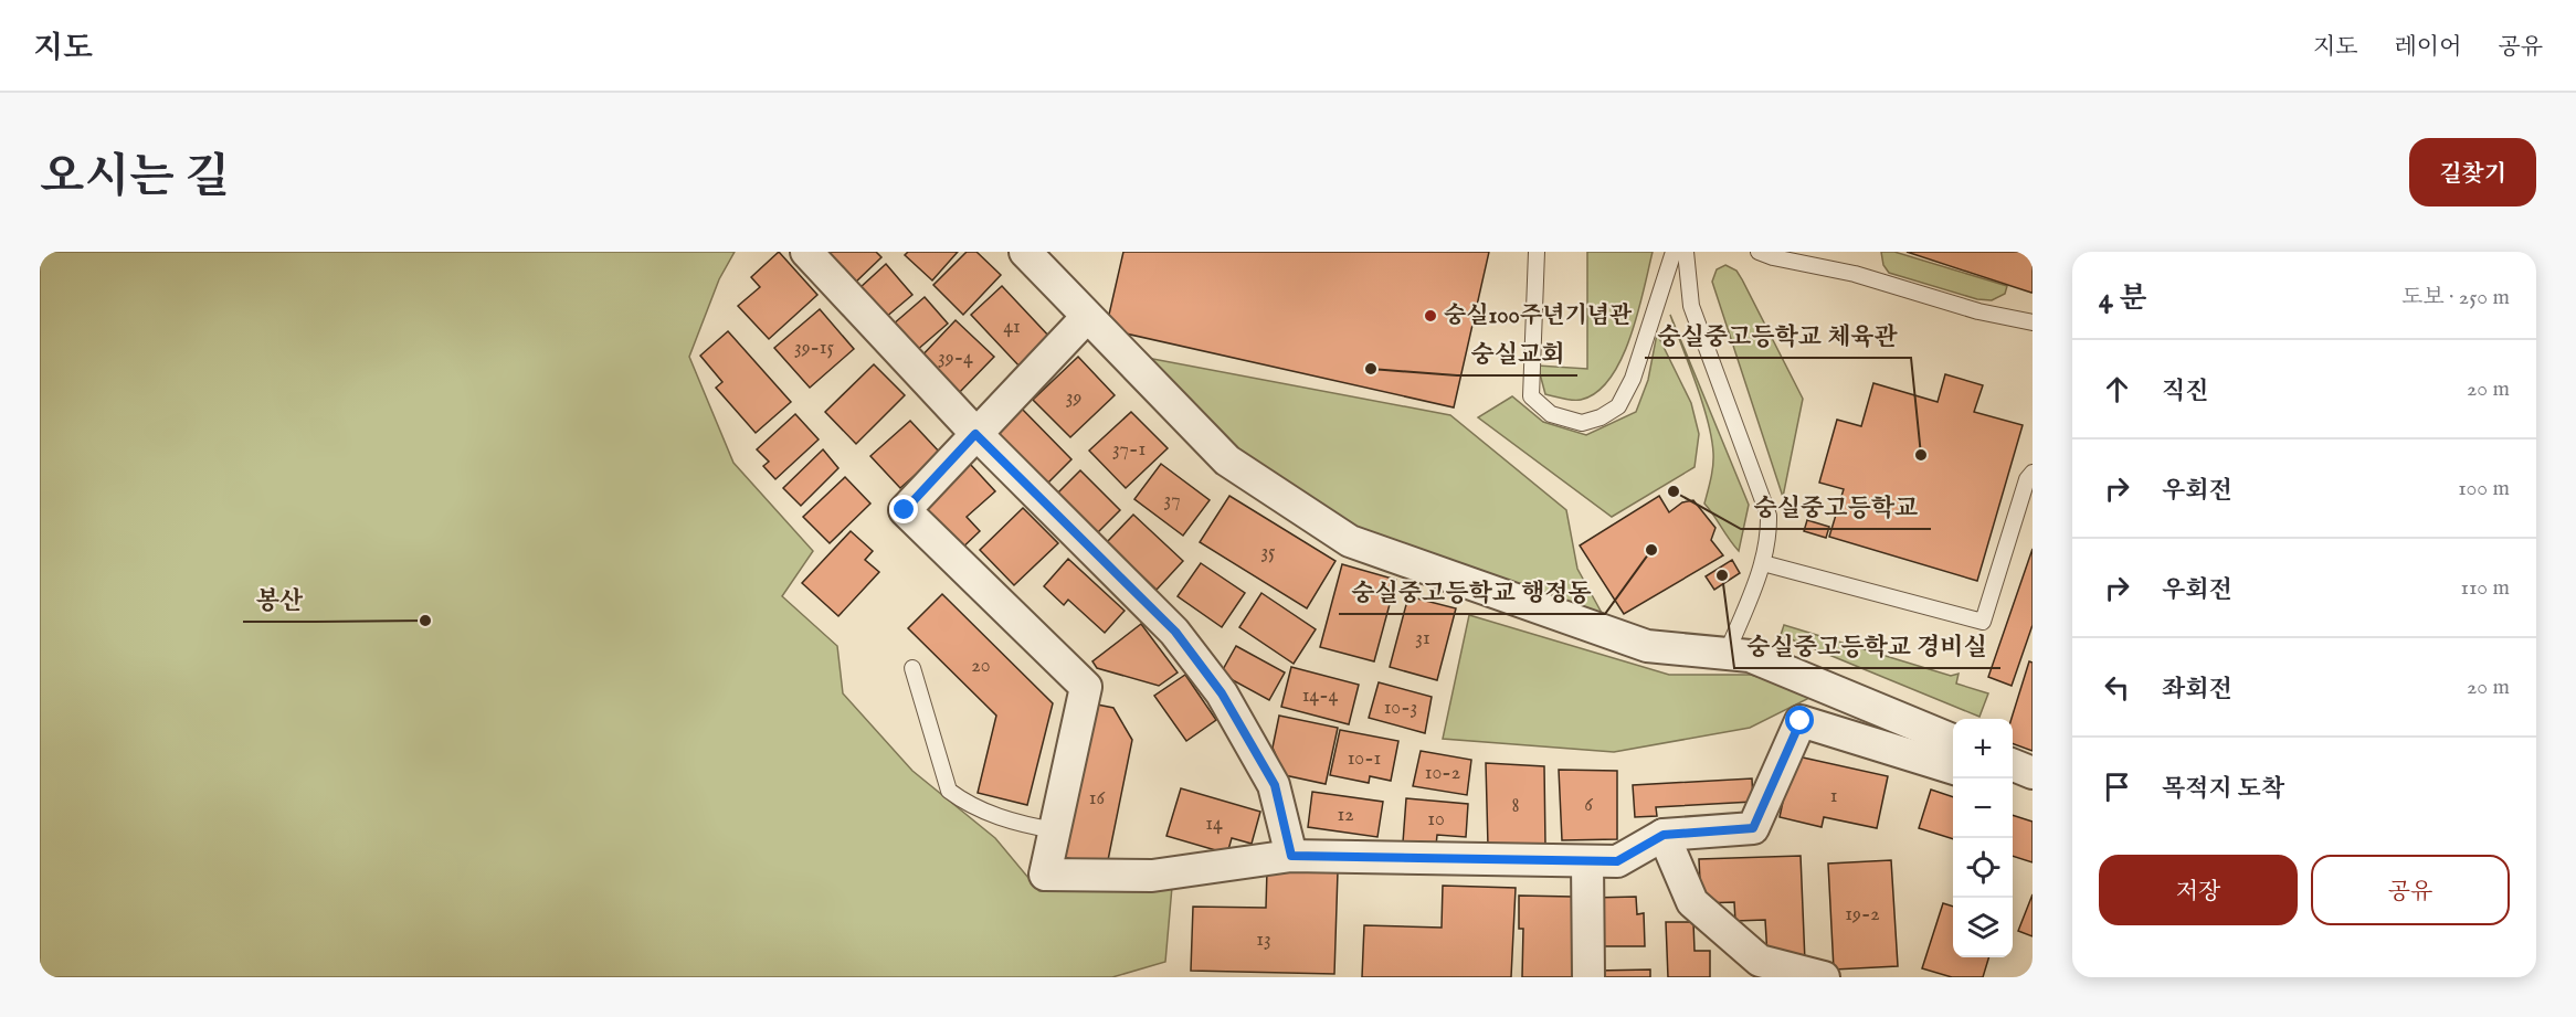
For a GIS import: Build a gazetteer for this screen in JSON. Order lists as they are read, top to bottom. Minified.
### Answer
{"places":["숭실100주년기념관","숭실교회","숭실중고등학교 체육관","숭실중고등학교","숭실중고등학교 행정동","숭실중고등학교 경비실","봉산"],"house_numbers":["41","39-15","39-4","39","37-1","37","35","31","20","14-4","10-3","10-1","10-2","1","16","6","8","12","10","14","19-2","13"],"page":{"header":"지도","nav":["지도","레이어","공유"],"title":"오시는 길","buttons":["길찾기",["저장","공유"]],"heading":["4 분","도보 · 250 m"],"list":[["직진","20 m"],["우회전","100 m"],["우회전","110 m"],["좌회전","20 m"],"목적지 도착"],"map_buttons":["+","−"]}}
